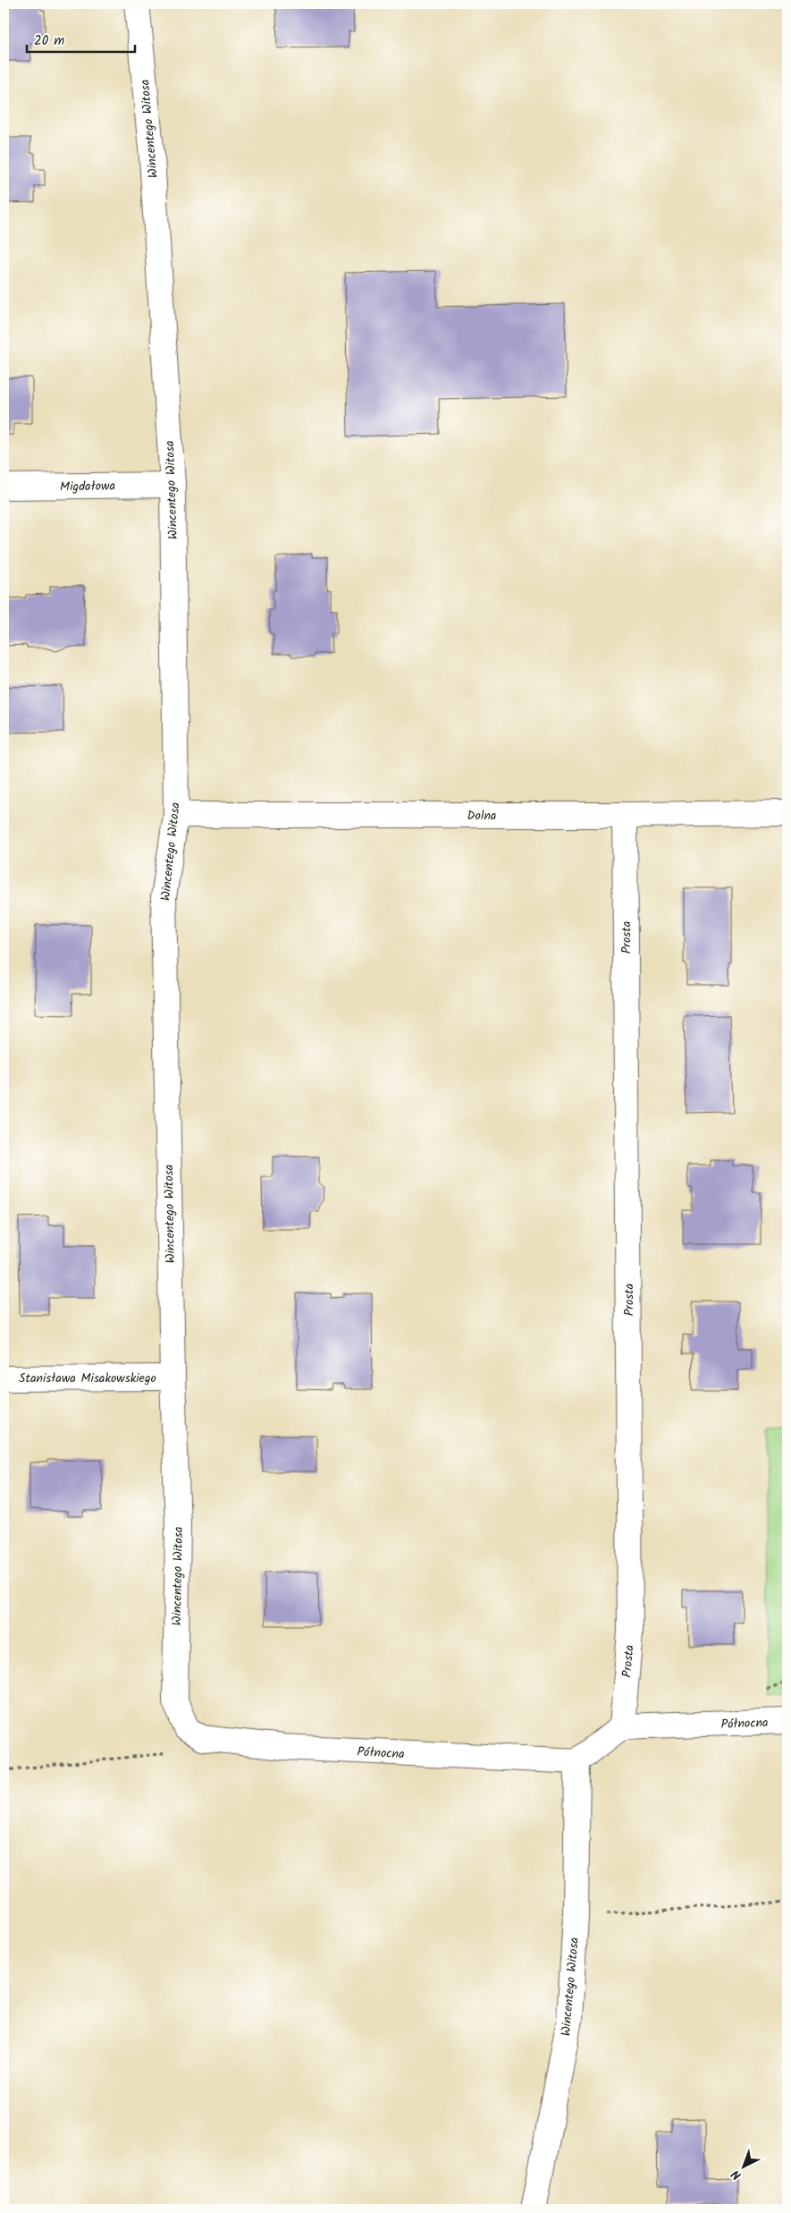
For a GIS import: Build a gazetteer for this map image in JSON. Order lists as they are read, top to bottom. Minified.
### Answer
{"streets":{"street":["Wincentego Witosa","Migdałowa","Dolna","Prosta","Stanisława Misakowskiego","Północna"]},"crossings":[["Wincentego Witosa","Migdałowa"],["Wincentego Witosa","Dolna"],["Wincentego Witosa","Stanisława Misakowskiego"],["Wincentego Witosa","Północna"],["Dolna","Prosta"],["Prosta","Północna"]],"scale_bar":"20 m","north":"bottom left"}
